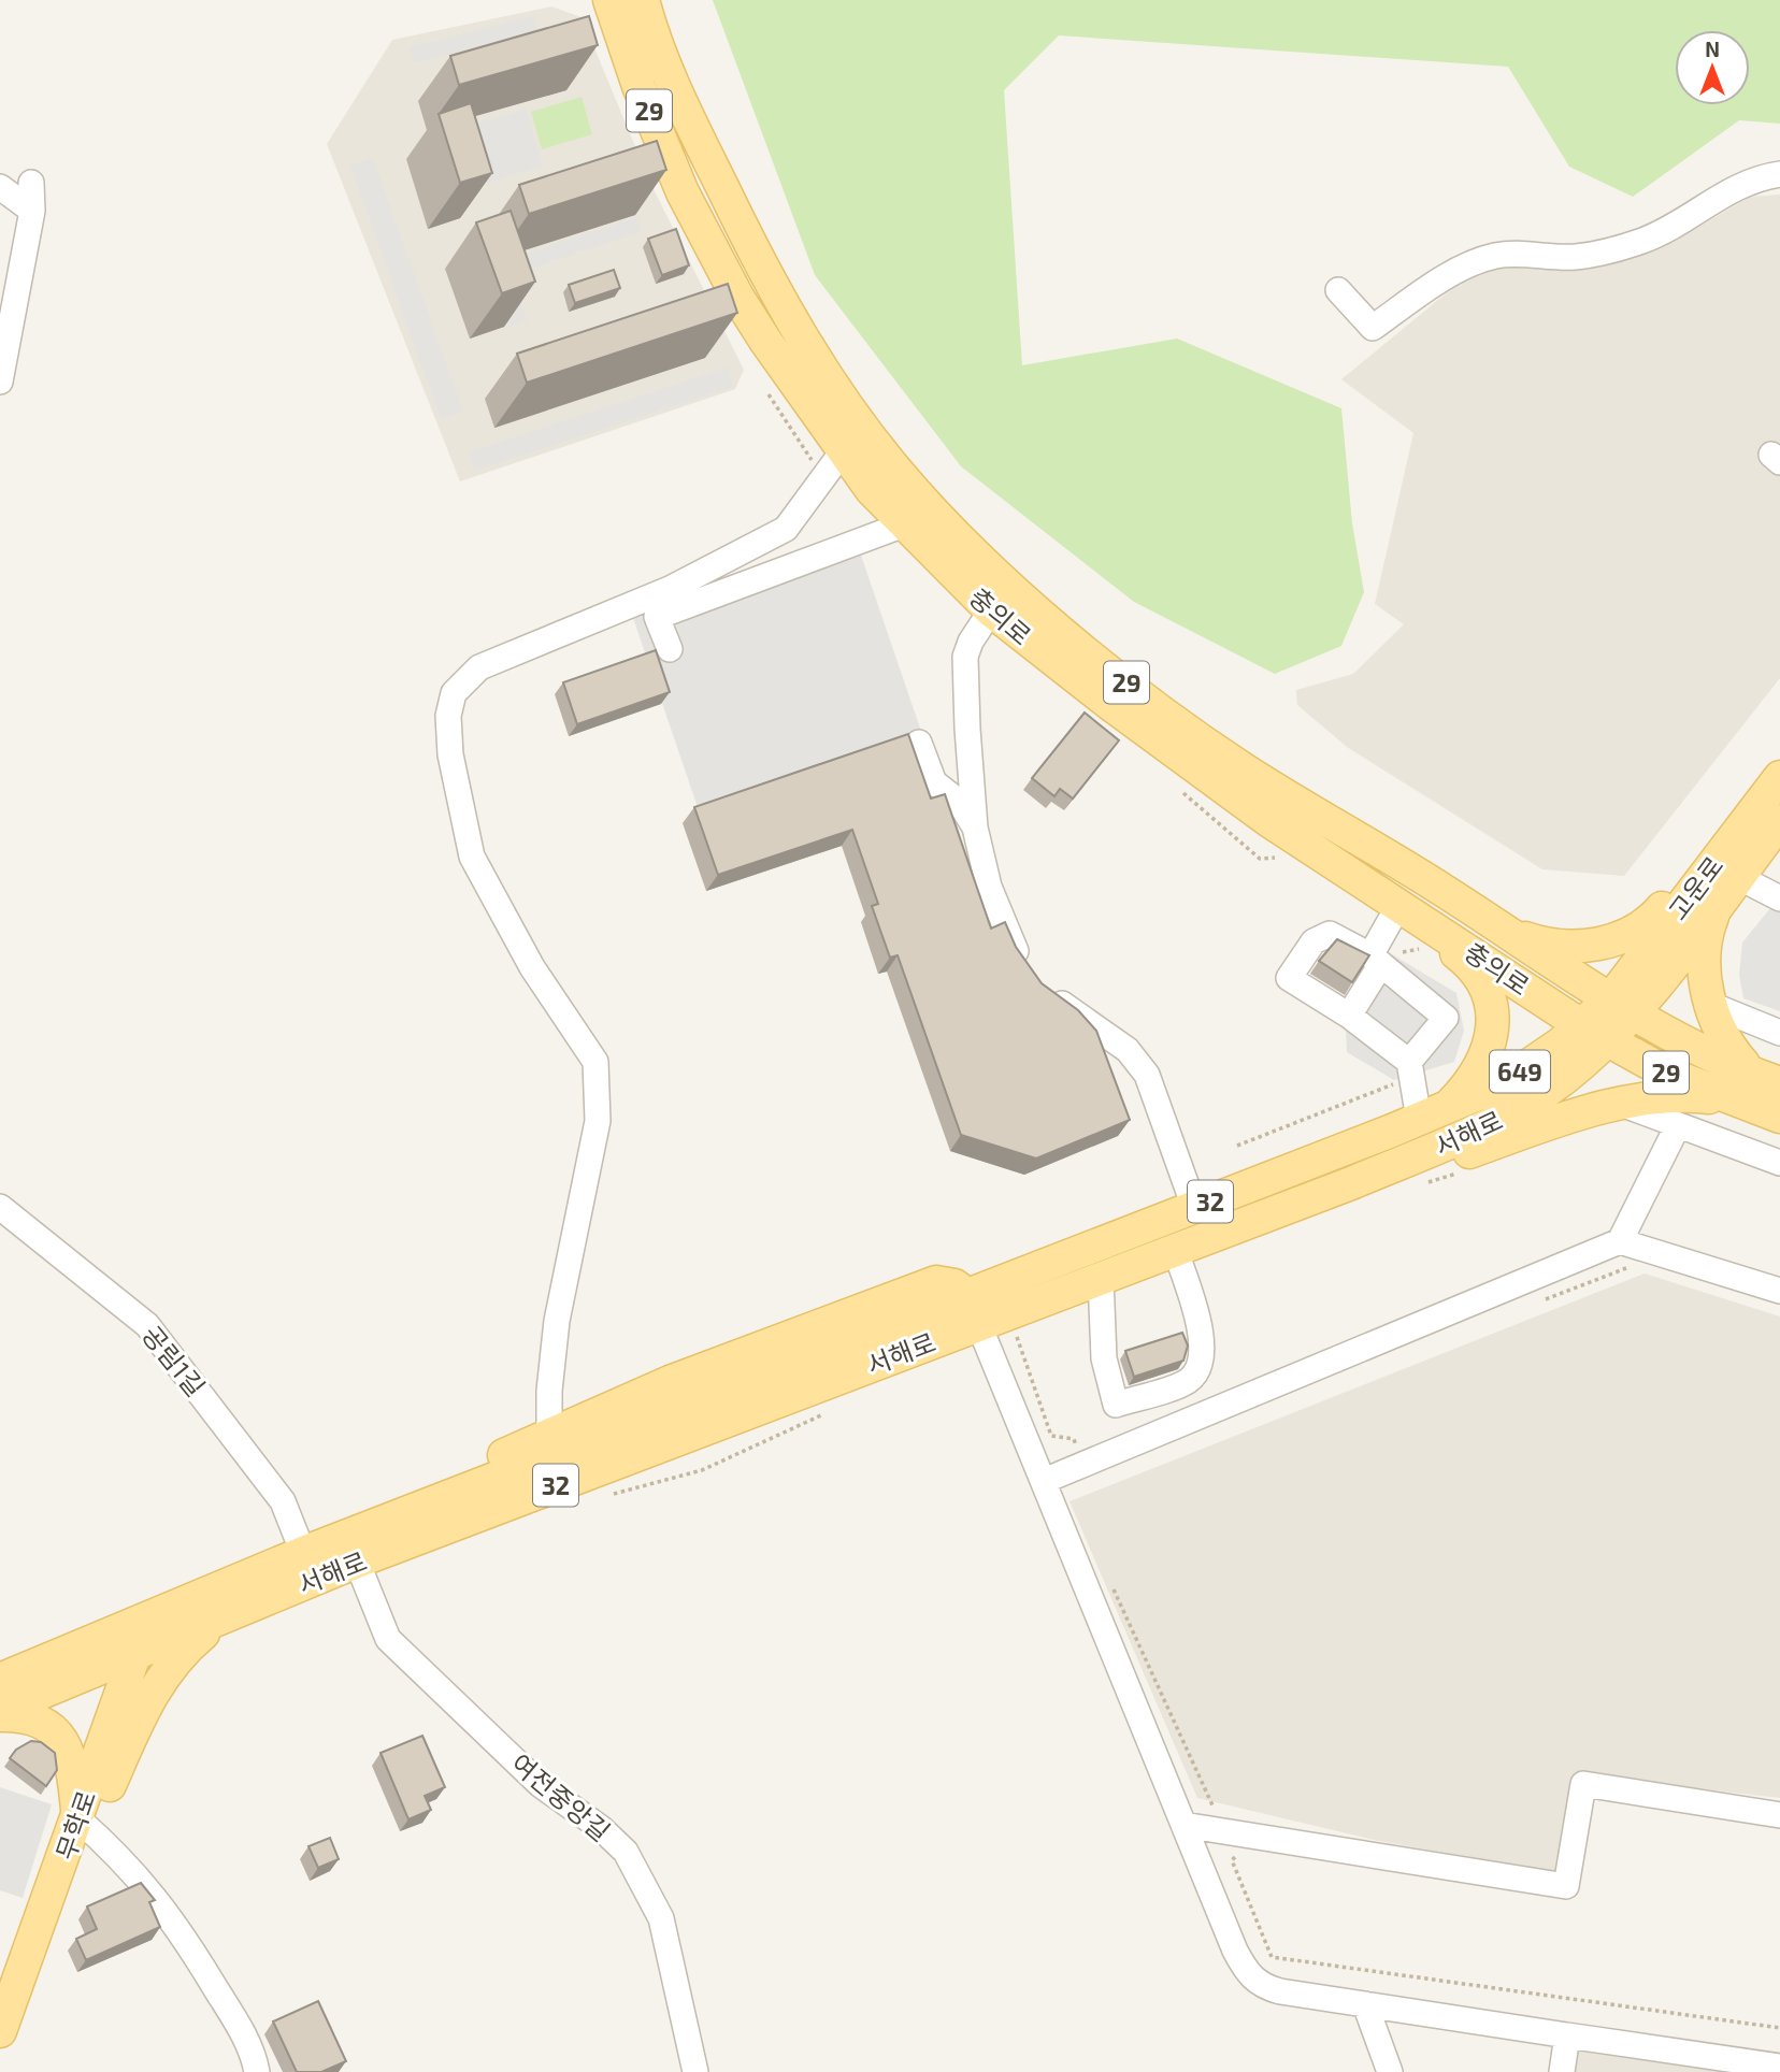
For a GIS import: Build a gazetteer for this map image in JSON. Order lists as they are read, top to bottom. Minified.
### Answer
{"streets":{"main road":["29","충의로","고운로","649","서해로","32","무학로"],"street":["공림1길","여전중앙길"]},"crossings":[["29","충의로"],["29","고운로"],["29","서해로"],["29","32"],["충의로","고운로"],["충의로","서해로"],["충의로","32"],["고운로","32"],["서해로","32"],["서해로","공림1길"],["서해로","여전중앙길"],["서해로","무학로"]],"north":"top"}
